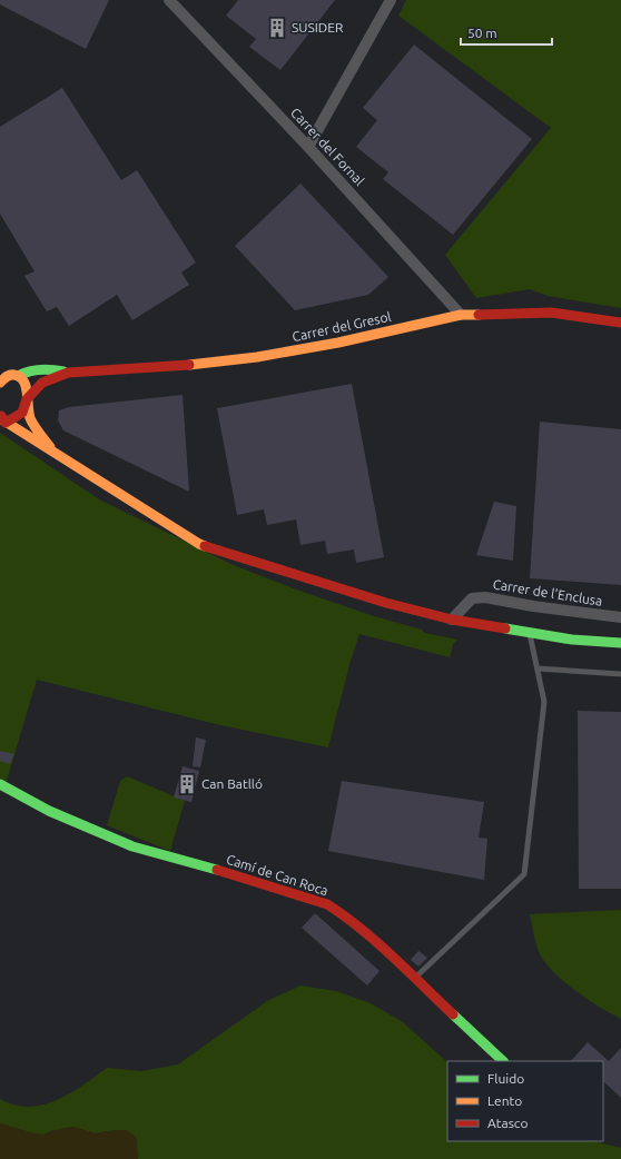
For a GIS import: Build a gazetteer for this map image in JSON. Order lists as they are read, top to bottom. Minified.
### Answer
{"streets":{"street":["Carrer del Fornal","Carrer del Gresol","Carrer de l'Enclusa","Camí de Can Roca"]},"crossings":[["Carrer del Fornal","Carrer del Gresol"]],"places":{"building":["SUSIDER","Can Batlló"]},"legend":["Fluido","Lento","Atasco"],"scale_bar":"50 m"}
